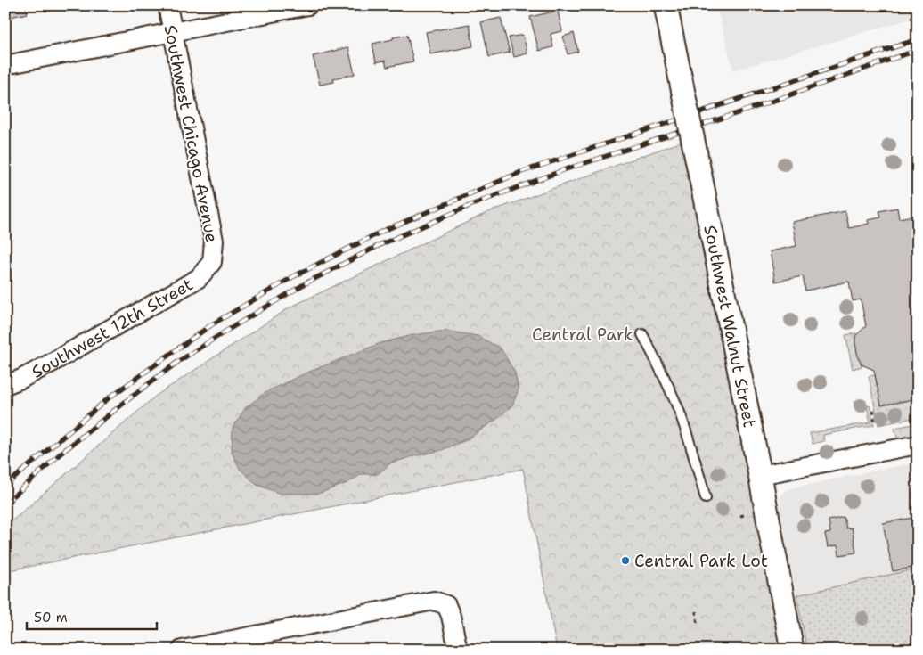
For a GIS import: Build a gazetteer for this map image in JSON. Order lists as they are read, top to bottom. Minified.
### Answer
{"streets":{"street":["Southwest Chicago Avenue","Southwest Walnut Street","Southwest 12th Street"]},"crossings":[["Southwest Chicago Avenue","Southwest 12th Street"]],"parks":["Central Park"],"places":["Central Park Lot"],"scale_bar":"50 m"}
